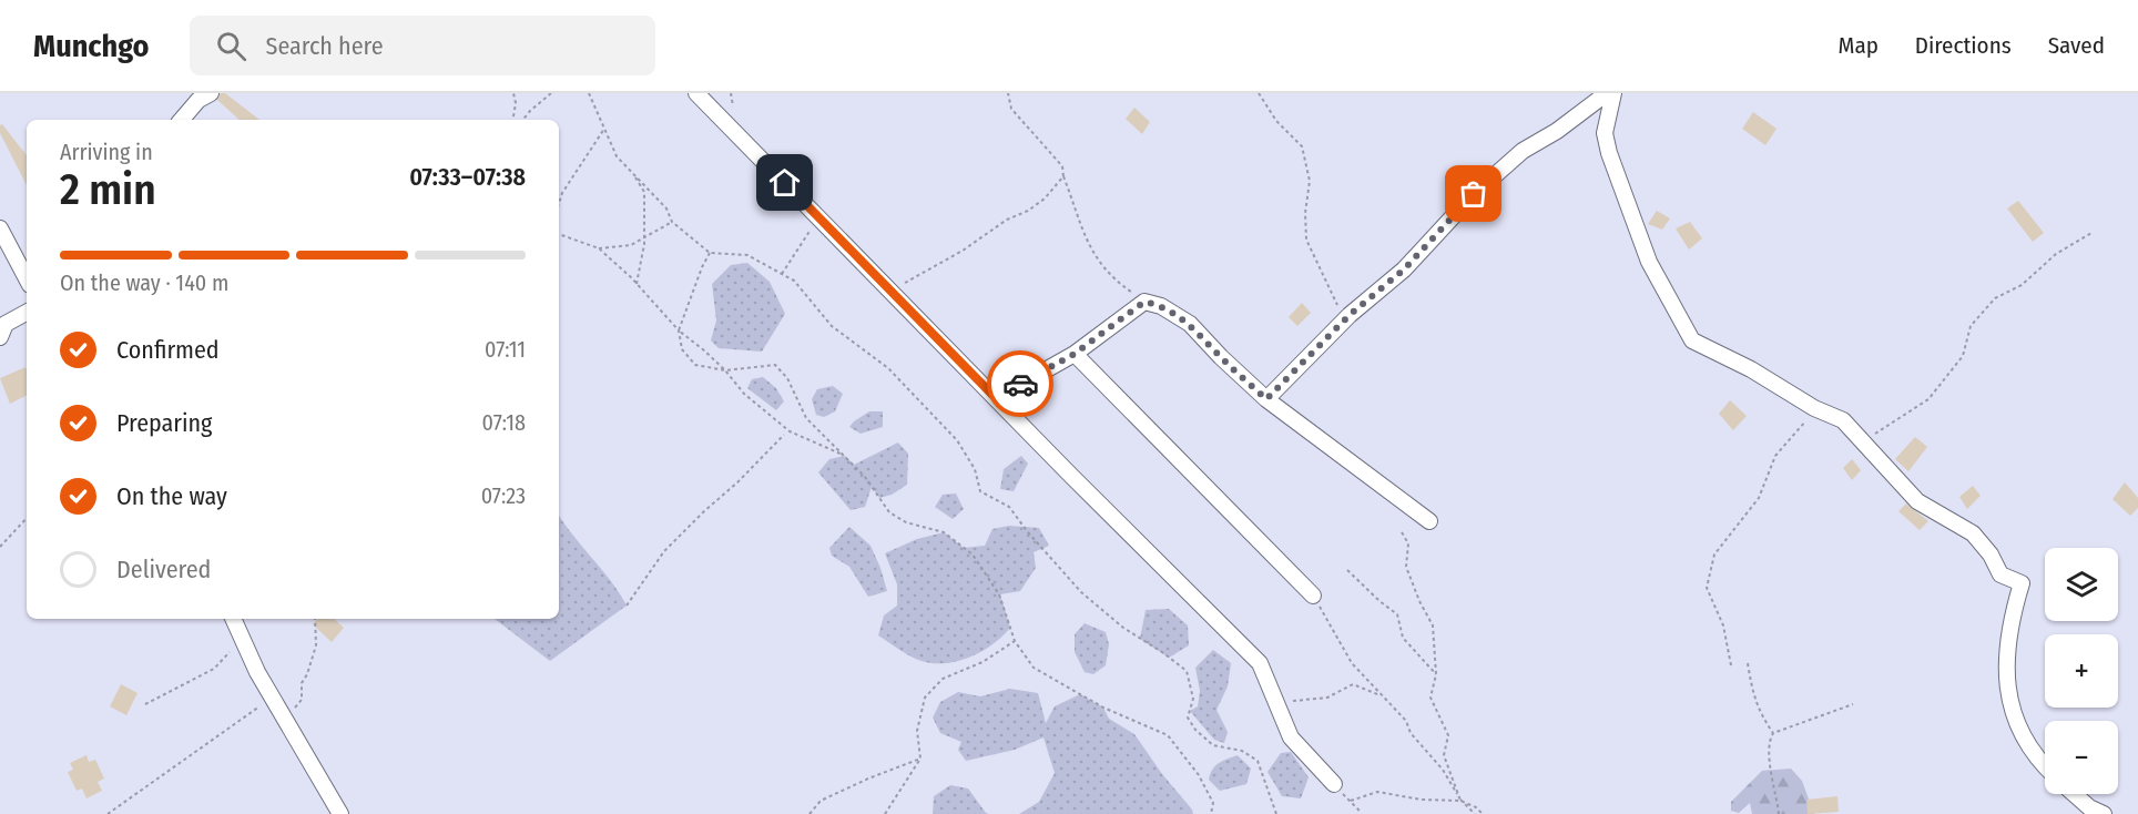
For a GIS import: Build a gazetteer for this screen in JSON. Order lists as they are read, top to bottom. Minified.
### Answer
{"page":{"header":"Munchgo","search":"Search here","nav":["Map","Directions","Saved"],"heading":["2 min","Arriving in","07:33–07:38"],"bar":"On the way · 140 m","list":[["Confirmed","07:11"],["Preparing","07:18"],["On the way","07:23"],"Delivered"],"map_buttons":["+","−"]}}
